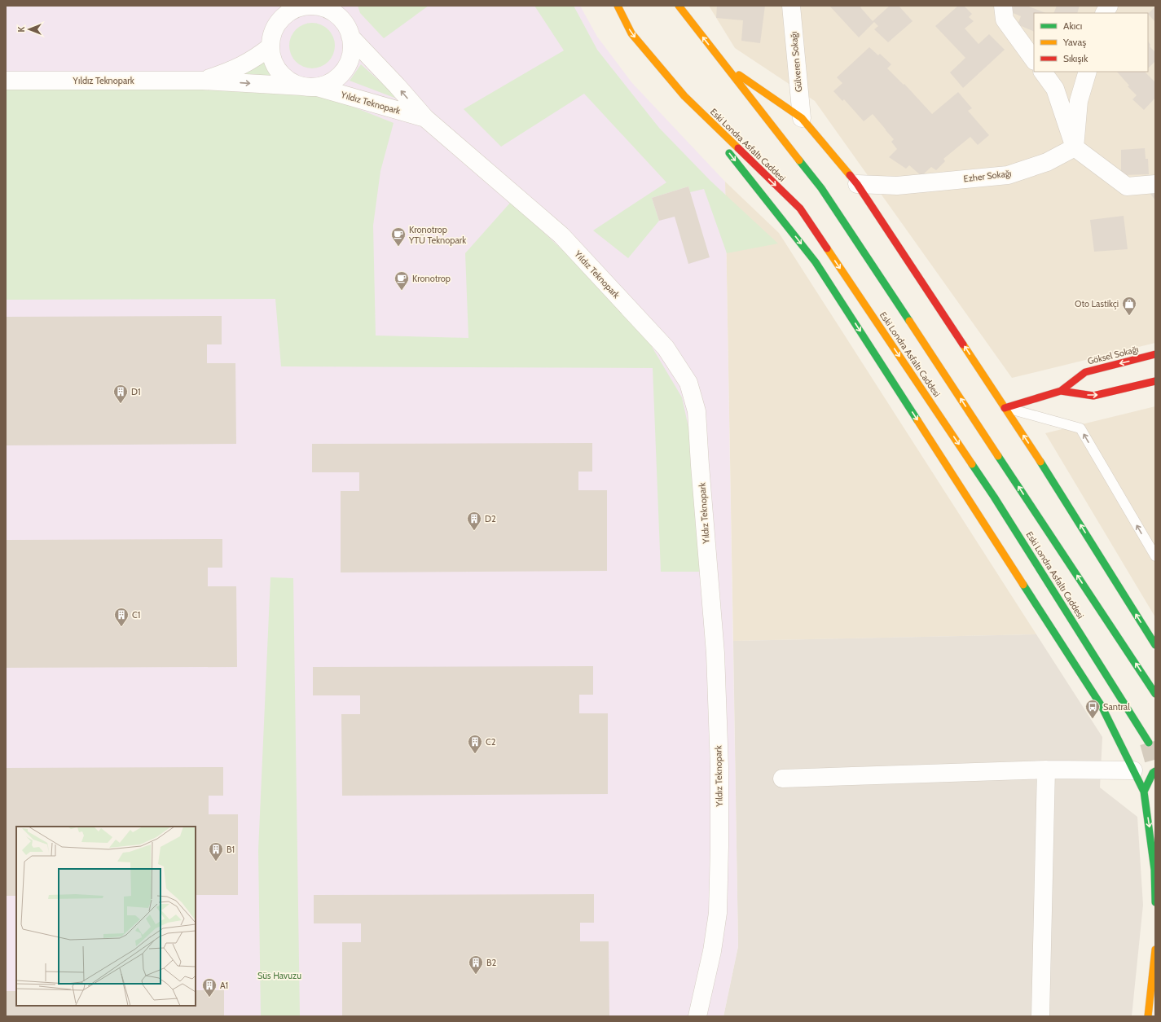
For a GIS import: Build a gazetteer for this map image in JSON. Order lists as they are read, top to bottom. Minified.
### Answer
{"streets":{"main road":["Eski Londra Asfaltı Caddesi","Göksel Sokağı"],"street":["Gülveren Sokağı","Yıldız Teknopark","Ezher Sokağı"]},"parks":["Süs Havuzu"],"places":{"cafe":["Kronotrop YTÜ Teknopark","Kronotrop"],"shop":["Oto Lastikçi"],"building":["D1","D2","C1","C2","B1","B2","A1"],"bus stop":["Santral"]},"legend":["Akıcı","Yavaş","Sıkışık"],"north":"left"}
